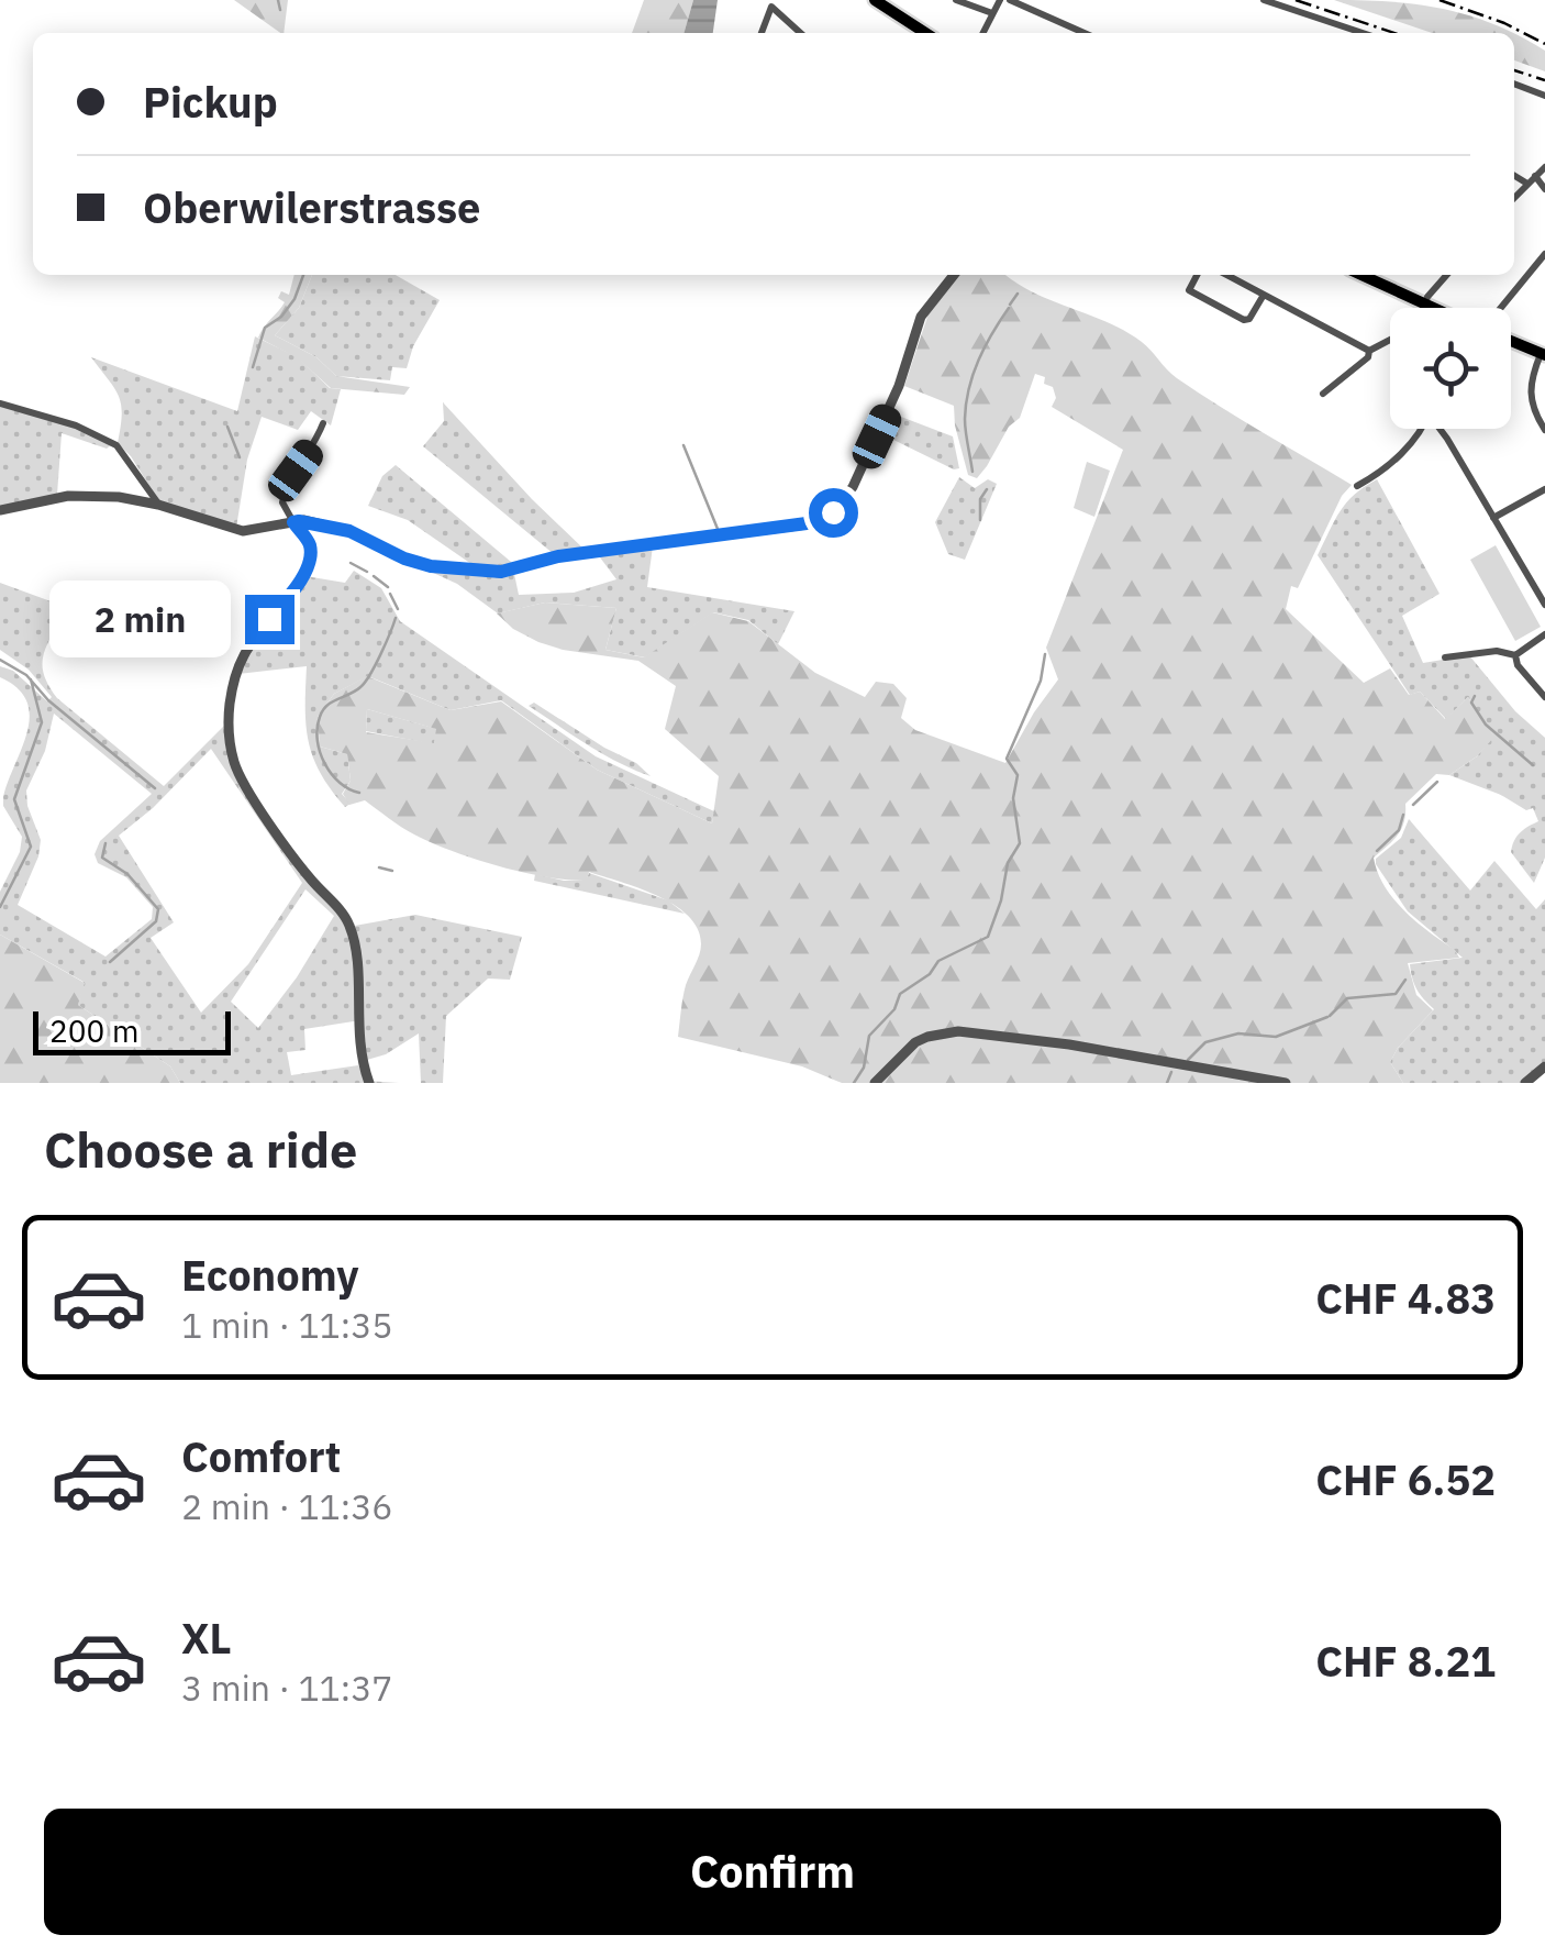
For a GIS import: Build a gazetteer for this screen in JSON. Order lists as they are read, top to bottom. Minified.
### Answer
{"scale_bar":"200 m","page":{"banner":["Pickup","Oberwilerstrasse"],"bubble":"2 min","scale":"200 m","heading":"Choose a ride","list":[{"name":"Economy","note":"1 min · 11:35","value":"CHF 4.83"},{"name":"Comfort","note":"2 min · 11:36","value":"CHF 6.52"},{"name":"XL","note":"3 min · 11:37","value":"CHF 8.21"}],"buttons":"Confirm"}}
